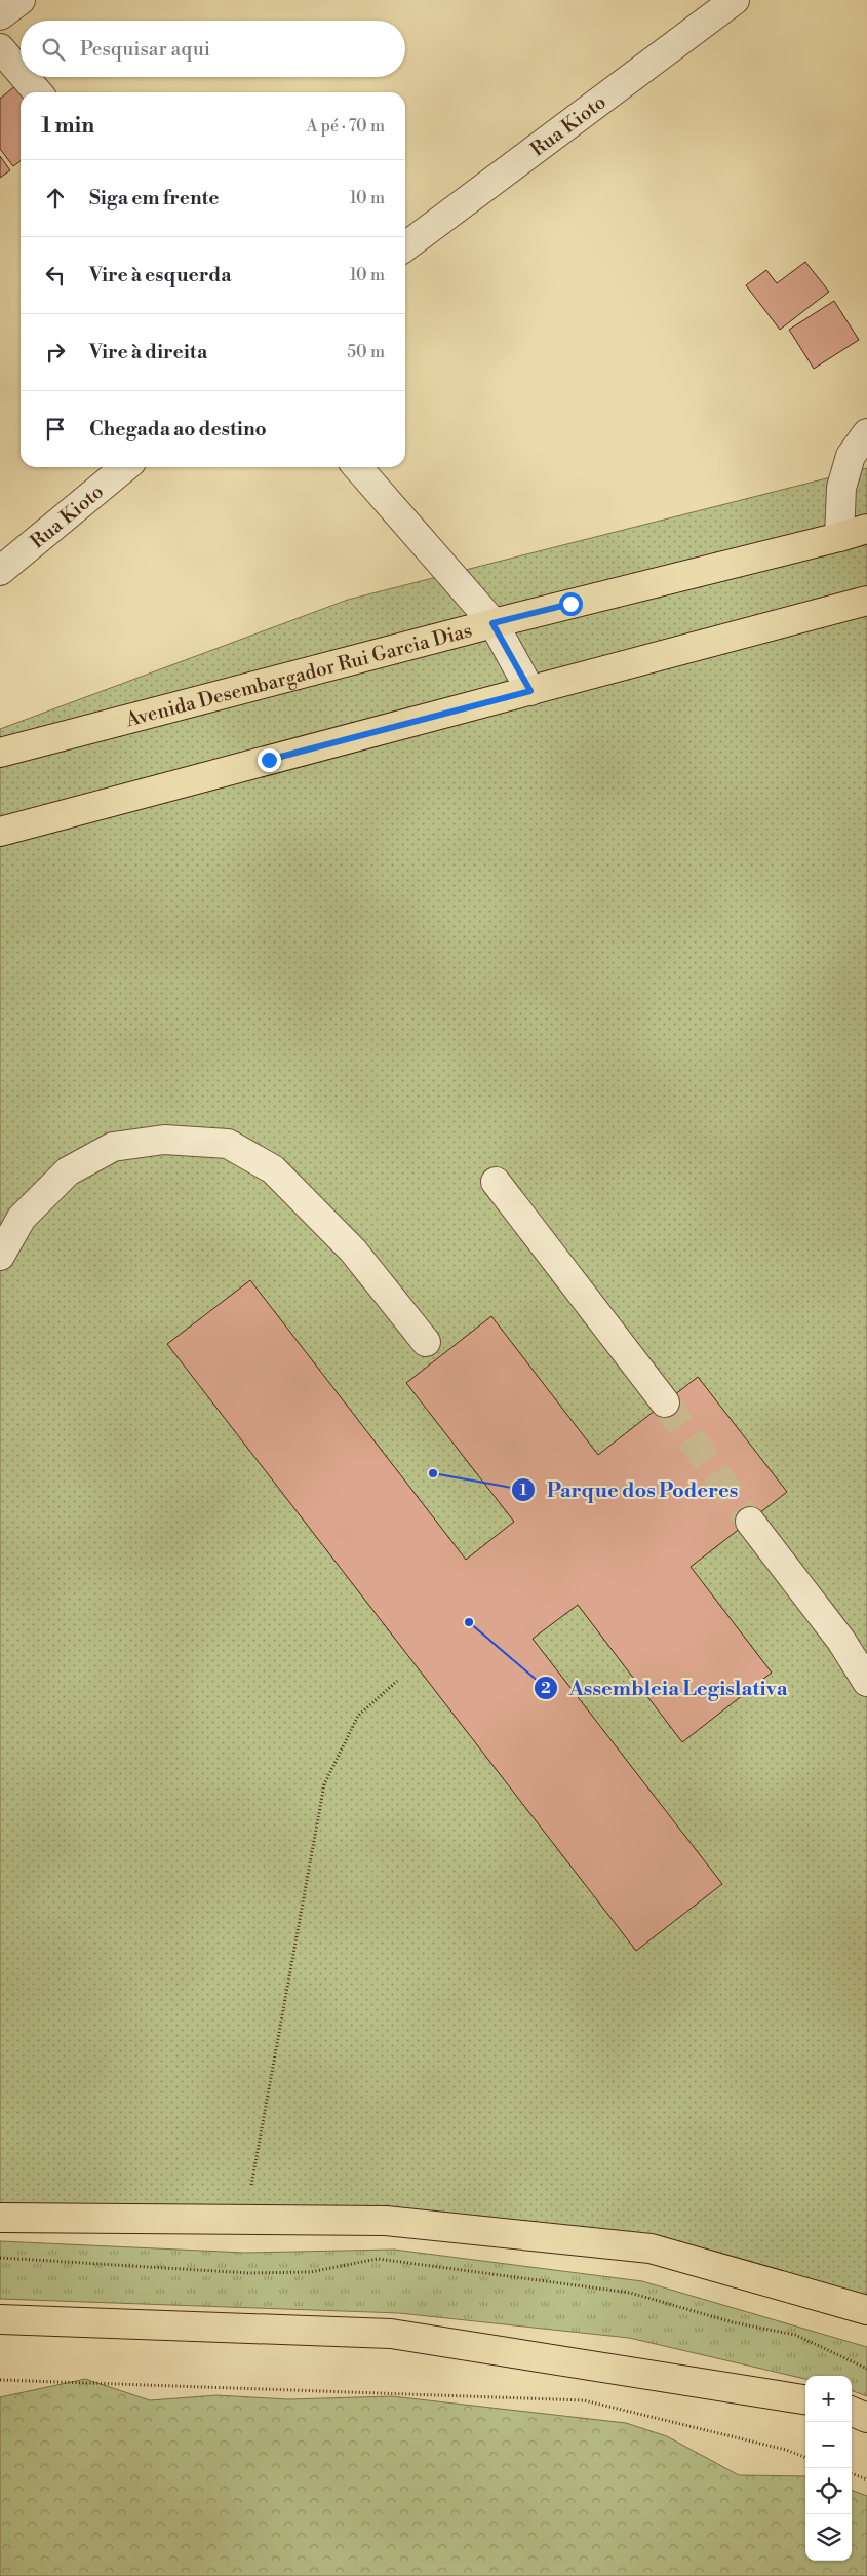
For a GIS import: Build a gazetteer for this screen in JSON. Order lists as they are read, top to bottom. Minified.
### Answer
{"streets":{"main road":["Avenida Desembargador Rui Garcia Dias"],"street":["Rua Kioto"]},"places":["Parque dos Poderes","Assembleia Legislativa"],"page":{"search":"Pesquisar aqui","heading":["1 min","A pé · 70 m"],"list":[["Siga em frente","10 m"],["Vire à esquerda","10 m"],["Vire à direita","50 m"],"Chegada ao destino"],"map_buttons":["+","−"]}}
